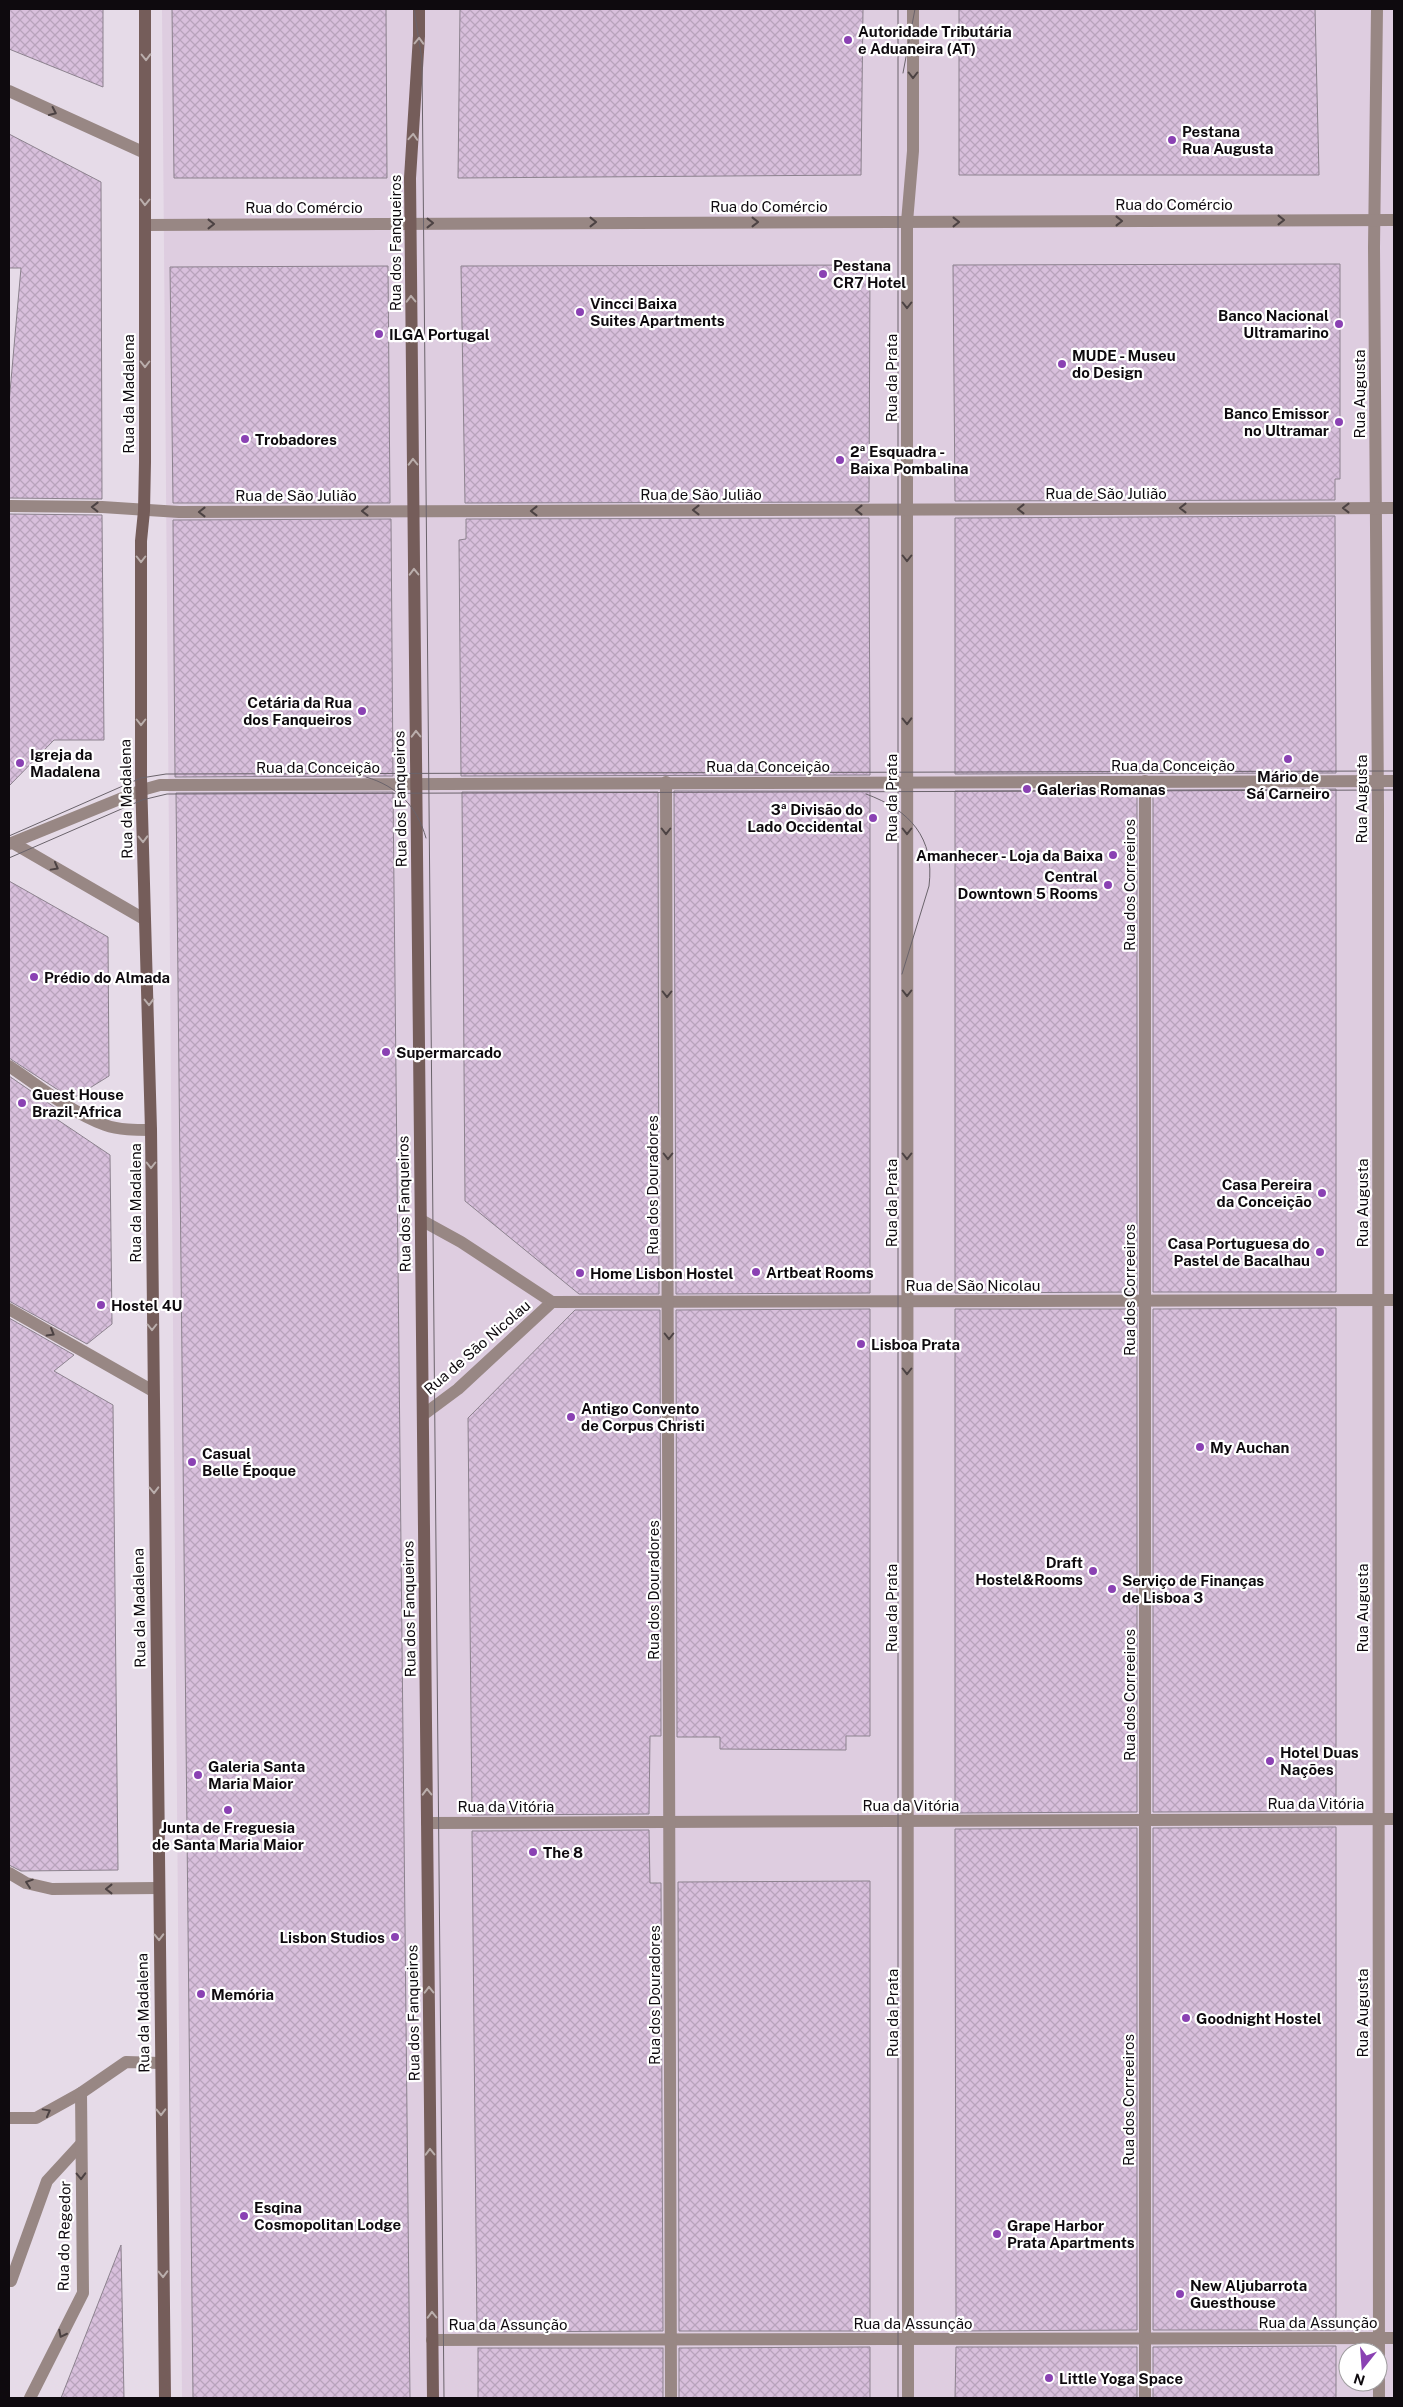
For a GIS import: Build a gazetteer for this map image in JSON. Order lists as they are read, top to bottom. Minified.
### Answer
{"streets":{"main road":["Rua dos Fanqueiros","Rua da Madalena"],"street":["Rua do Comércio","Rua da Prata","Rua Augusta","Rua de São Julião","Rua da Conceição","Rua dos Correeiros","Rua dos Douradores","Rua de São Nicolau","Rua da Vitória","Rua do Regedor","Rua da Assunção"]},"crossings":[["Rua do Comércio","Rua dos Fanqueiros"],["Rua do Comércio","Rua da Prata"],["Rua do Comércio","Rua da Madalena"],["Rua do Comércio","Rua Augusta"],["Rua dos Fanqueiros","Rua de São Julião"],["Rua dos Fanqueiros","Rua da Conceição"],["Rua dos Fanqueiros","Rua de São Nicolau"],["Rua dos Fanqueiros","Rua da Vitória"],["Rua dos Fanqueiros","Rua da Assunção"],["Rua da Prata","Rua de São Julião"],["Rua da Prata","Rua da Conceição"],["Rua da Prata","Rua de São Nicolau"],["Rua da Prata","Rua da Vitória"],["Rua da Prata","Rua da Assunção"],["Rua da Madalena","Rua de São Julião"],["Rua da Madalena","Rua da Conceição"],["Rua Augusta","Rua de São Julião"],["Rua Augusta","Rua da Conceição"],["Rua Augusta","Rua de São Nicolau"],["Rua Augusta","Rua da Vitória"],["Rua Augusta","Rua da Assunção"],["Rua da Conceição","Rua dos Correeiros"],["Rua da Conceição","Rua dos Douradores"],["Rua dos Correeiros","Rua de São Nicolau"],["Rua dos Correeiros","Rua da Vitória"],["Rua dos Correeiros","Rua da Assunção"],["Rua dos Douradores","Rua de São Nicolau"],["Rua dos Douradores","Rua da Vitória"],["Rua dos Douradores","Rua da Assunção"]],"one_way":["Rua do Comércio","Rua dos Fanqueiros","Rua da Prata","Rua da Madalena","Rua de São Julião","Rua dos Douradores"],"places":["Autoridade Tributária e Aduaneira (AT)","Pestana Rua Augusta","Pestana CR7 Hotel","Vincci Baixa Suites Apartments","Banco Nacional Ultramarino","ILGA Portugal","MUDE - Museu do Design","Banco Emissor no Ultramar","Trobadores","2ª Esquadra - Baixa Pombalina","Cetária da Rua dos Fanqueiros","Mário de Sá Carneiro","Igreja da Madalena","Galerias Romanas","3ª Divisão do Lado Occidental","Amanhecer - Loja da Baixa","Central Downtown 5 Rooms","Prédio do Almada","Supermarcado","Guest House Brazil-Africa","Casa Pereira da Conceição","Casa Portuguesa do Pastel de Bacalhau","Artbeat Rooms","Home Lisbon Hostel","Hostel 4U","Lisboa Prata","Antigo Convento de Corpus Christi","My Auchan","Casual Belle Époque","Draft Hostel&Rooms","Serviço de Finanças de Lisboa 3","Hotel Duas Nações","Galeria Santa Maria Maior","Junta de Freguesia de Santa Maria Maior","The 8","Lisbon Studios","Memória","Goodnight Hostel","Esqina Cosmopolitan Lodge","Grape Harbor Prata Apartments","New Aljubarrota Guesthouse","Little Yoga Space"],"north":"bottom"}
